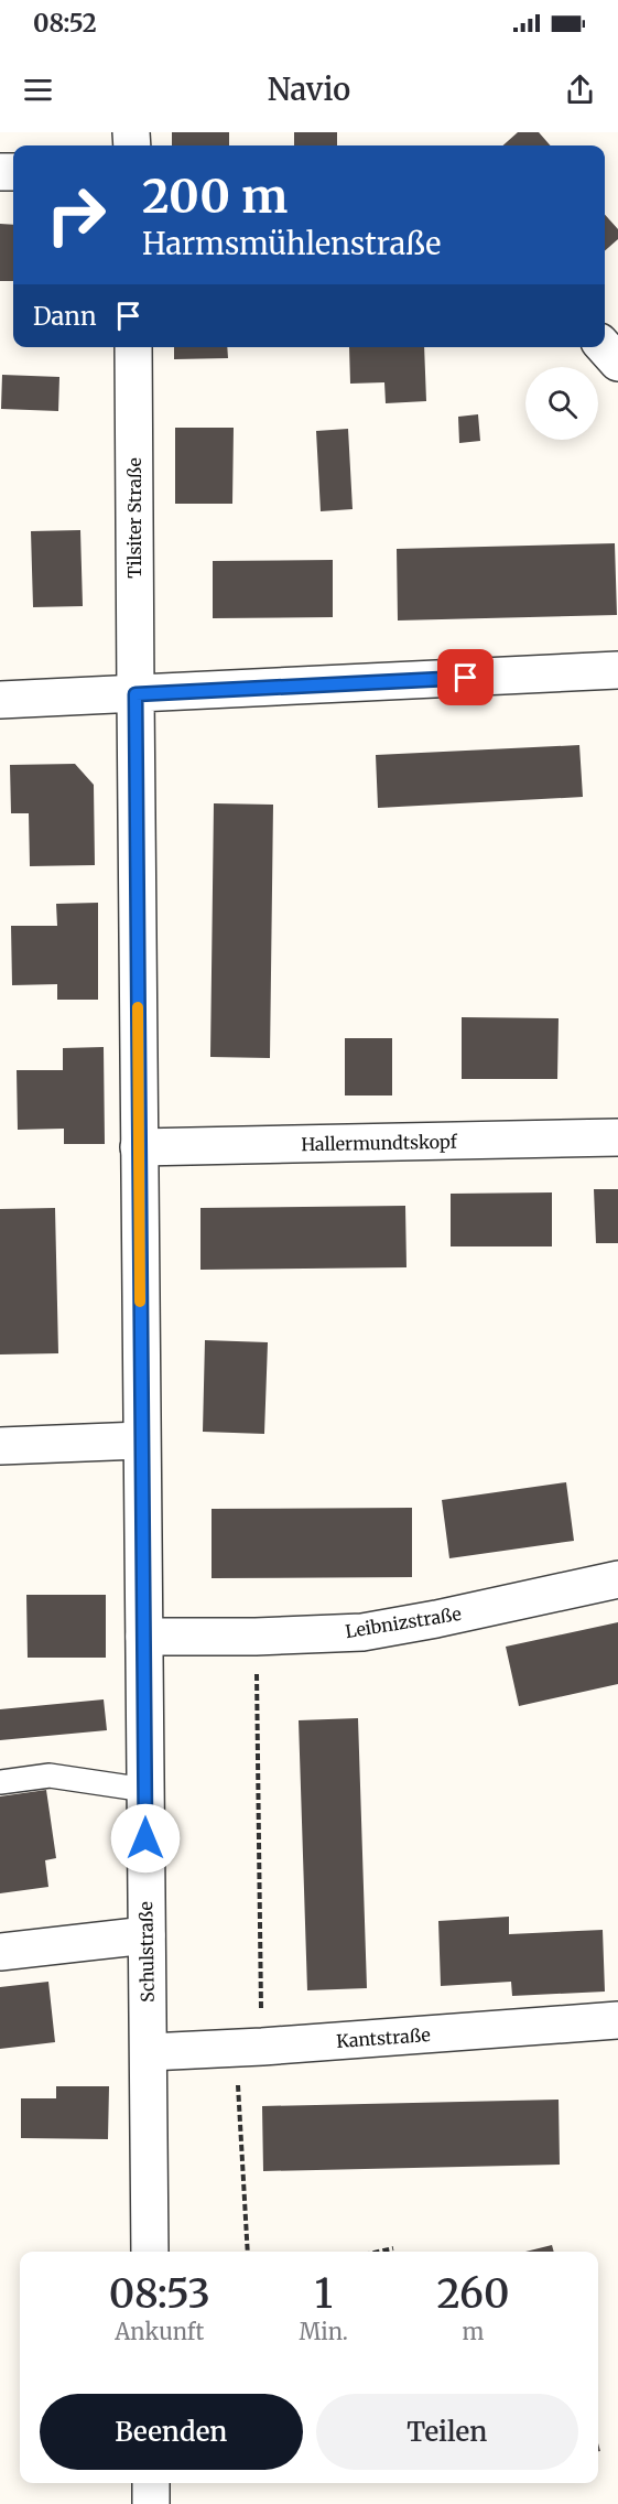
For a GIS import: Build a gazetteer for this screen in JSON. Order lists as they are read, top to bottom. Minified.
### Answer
{"streets":{"street":["Tilsiter Straße","Hallermundtskopf","Leibnizstraße","Schulstraße","Kantstraße"]},"crossings":[["Tilsiter Straße","Schulstraße"],["Hallermundtskopf","Schulstraße"],["Leibnizstraße","Schulstraße"],["Schulstraße","Kantstraße"]],"page":{"status":"08:52","header":"Navio","turn":["200 m","Harmsmühlenstraße"],"then":"Dann","eta":["08:53","Ankunft","1","Min.","260","m"],"buttons":["Beenden","Teilen"]}}
